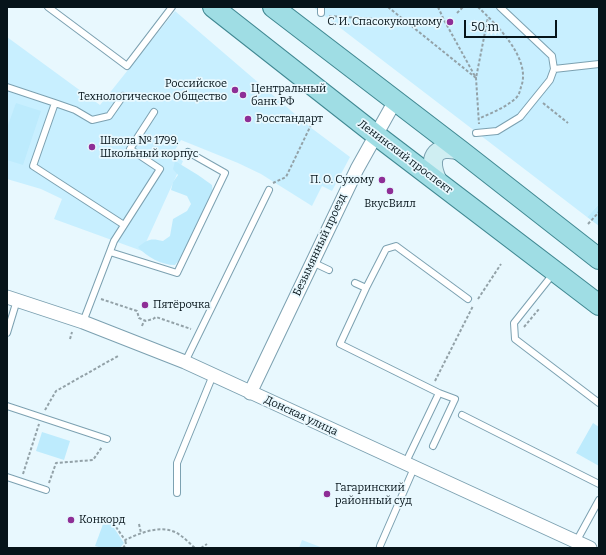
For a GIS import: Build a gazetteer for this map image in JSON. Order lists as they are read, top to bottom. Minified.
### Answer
{"streets":{"main road":["Ленинский проспект"],"street":["Безымянный проезд","Донская улица"]},"crossings":[["Ленинский проспект","Безымянный проезд"],["Безымянный проезд","Донская улица"]],"places":["С. И. Спасокукоцкому","Российское Технологическое Общество","Центральный банк РФ","Росстандарт","Школа № 1799. Школьный корпус","П. О. Сухому","ВкусВилл","Пятёрочка","Гагаринский районный суд","Конкорд"],"scale_bar":"50 m"}
